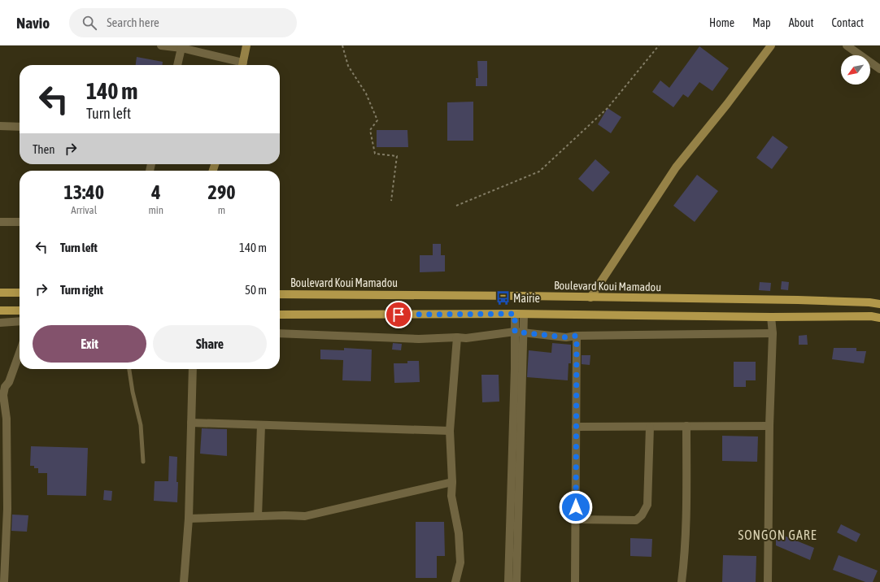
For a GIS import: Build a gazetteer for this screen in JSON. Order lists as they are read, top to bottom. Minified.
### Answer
{"streets":{"main road":["Boulevard Koui Mamadou"]},"districts":["SONGON GARE"],"places":{"bus stop":["Mairie"]},"north":"bottom left","page":{"header":"Navio","search":"Search here","nav":["Home","Map","About","Contact"],"turn":["140 m","Turn left"],"then":"Then","eta":["13:40","Arrival","4","min","290","m"],"list":[{"name":"Turn left","value":"140 m"},{"name":"Turn right","value":"50 m"}],"buttons":["Exit","Share"]}}
